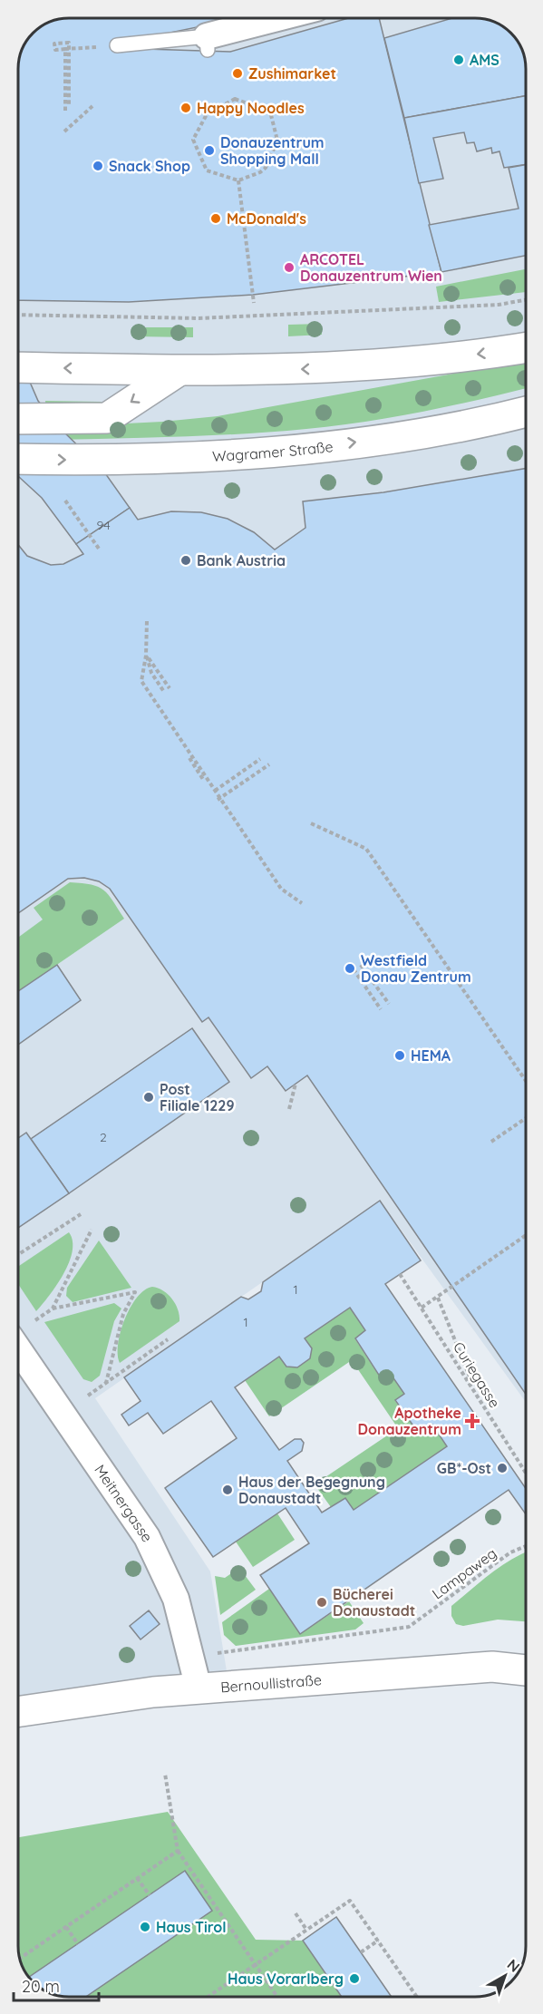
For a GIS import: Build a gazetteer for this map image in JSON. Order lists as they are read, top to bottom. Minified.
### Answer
{"streets":{"main road":["Wagramer Straße","Bernoullistraße"],"street":["Meitnergasse"],"path":["Curiegasse","Lampaweg"]},"crossings":[["Meitnergasse","Bernoullistraße"]],"places":{"other":["AMS","Zushimarket","Happy Noodles","Donauzentrum Shopping Mall","Snack Shop","McDonald's","ARCOTEL Donauzentrum Wien","Bank Austria","Westfield Donau Zentrum","HEMA","Post Filiale 1229","GB*-Ost","Haus der Begegnung Donaustadt","Bücherei Donaustadt","Haus Tirol","Haus Vorarlberg"],"health":["Apotheke Donauzentrum"]},"house_numbers":["94","2","1","1"],"scale_bar":"20 m","north":"top right"}
